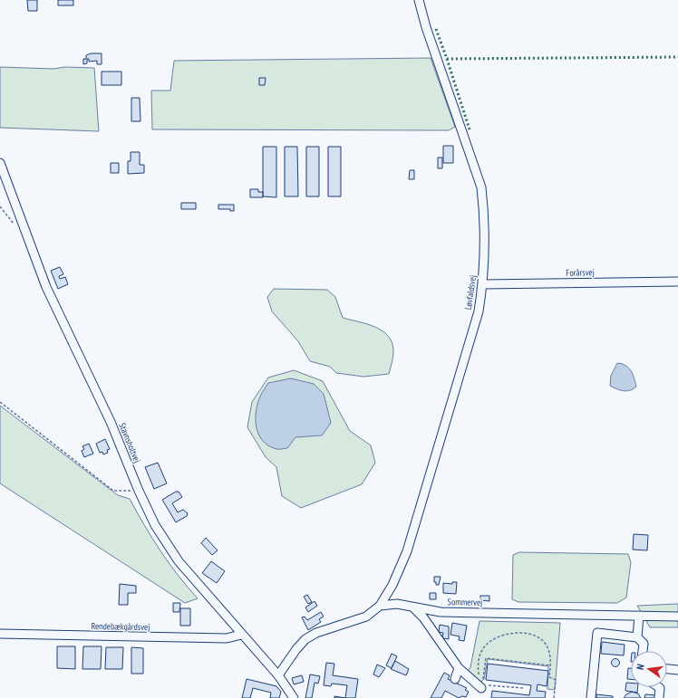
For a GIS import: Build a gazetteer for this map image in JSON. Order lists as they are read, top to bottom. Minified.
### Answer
{"streets":{"street":["Forårsvej","Løvfaldsvej","Stavnsholtvej","Sommervej","Rendebækgårdsvej"]},"crossings":[["Forårsvej","Løvfaldsvej"],["Løvfaldsvej","Sommervej"],["Stavnsholtvej","Rendebækgårdsvej"]],"north":"left"}
